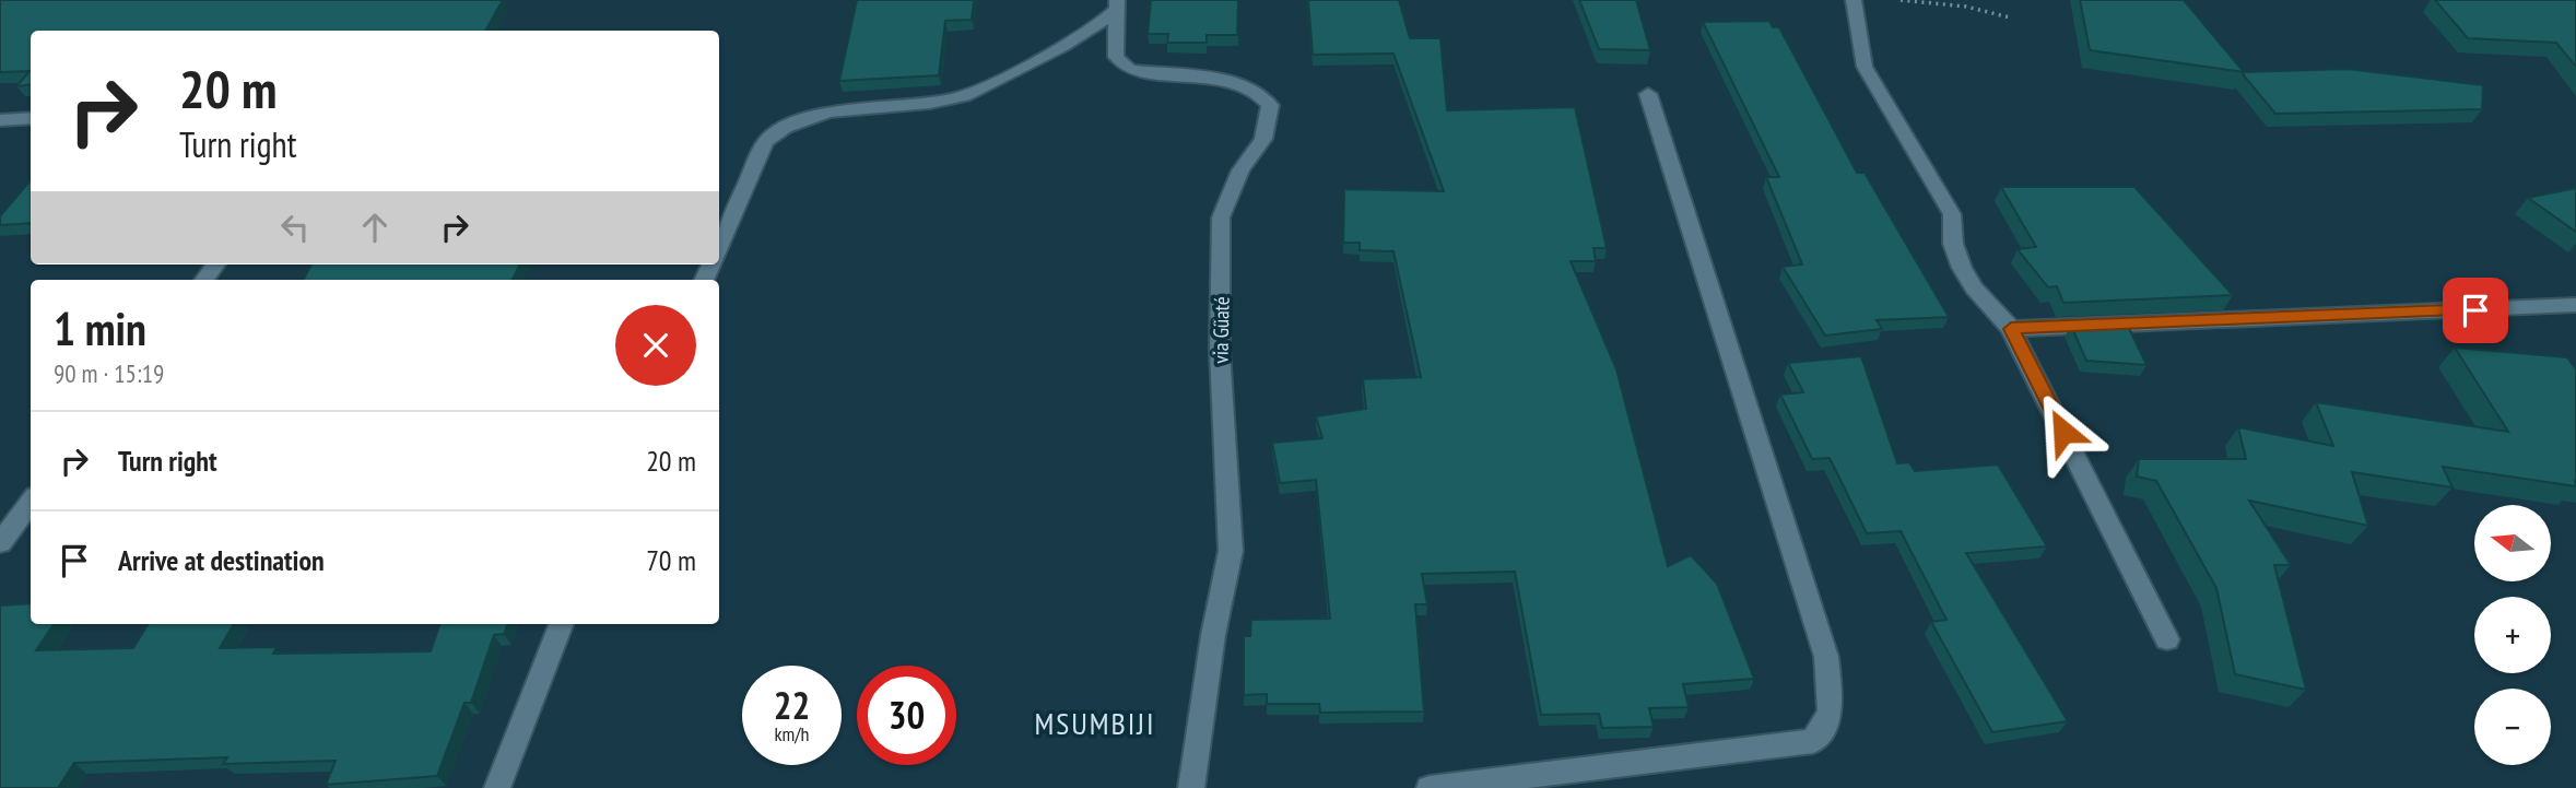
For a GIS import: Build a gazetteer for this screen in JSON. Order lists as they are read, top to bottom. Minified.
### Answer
{"streets":{"street":["via Güaté"]},"districts":["MSUMBIJI"],"north":"left","page":{"turn":["20 m","Turn right"],"heading":["1 min","90 m · 15:19"],"list":[{"name":"Turn right","value":"20 m"},{"name":"Arrive at destination","value":"70 m"}],"map_buttons":["+","−"],"speed":"22 km/h","limit":"30"}}
